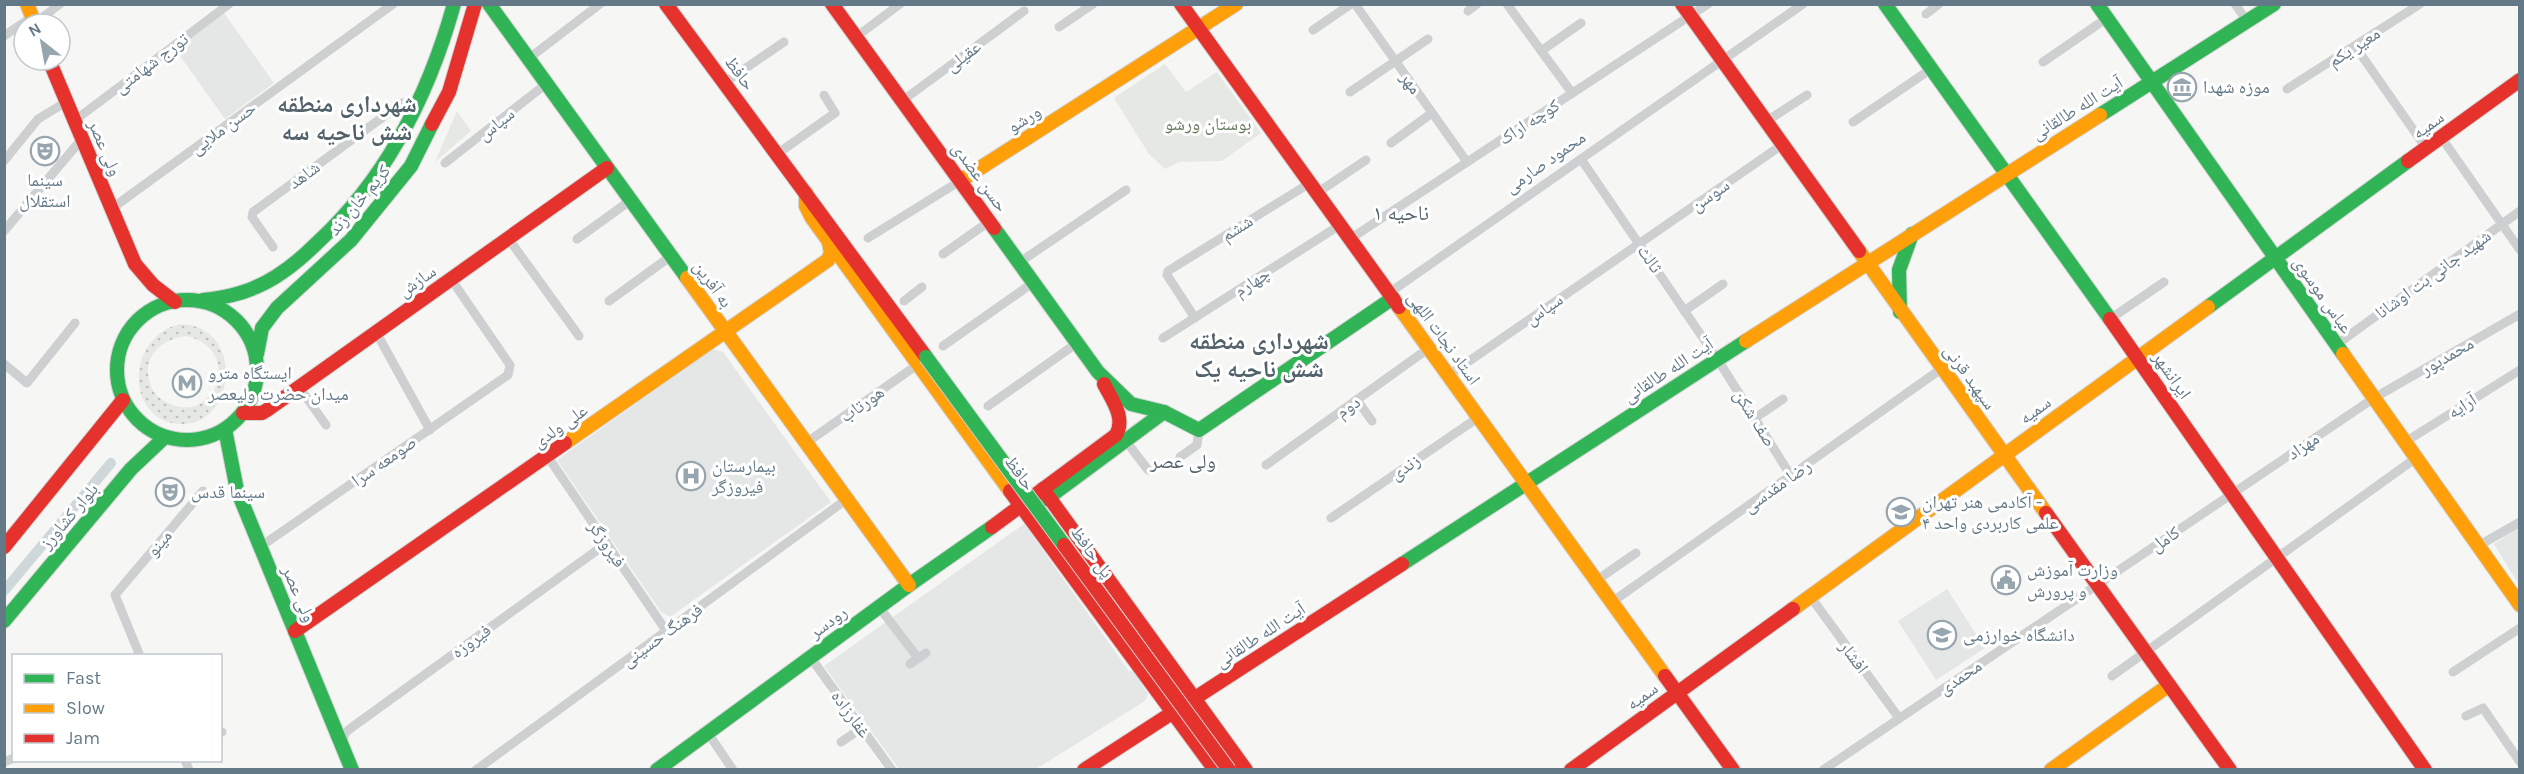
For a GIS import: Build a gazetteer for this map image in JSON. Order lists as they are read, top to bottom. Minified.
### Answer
{"streets":{"main road":["حافظ","آیت الله طالقانی","ورشو","سمیه","ولی عصر","محمود صارمی","حسن عضدی","کریم خان زند","سازش","به آفرین","عباس موسوی","استاد نجات اللهی","ایرانشهر","سپهبد قرنی","علی ولدی","بلوار کشاورز","پل حافظ","رودسر"],"street":["معیر یکم","عقیلی","تورج شهامتی","مهر","کوچه اراک","سپاس","حسن ملایی","شاهد","سوسن","ششم","ثالث","شهید جانی بت اوشانا","چهارم","محمدپور","هورتاب","آرایه","دوم","صف شکن","مهزاد","صومعه سرا","زندی","رضا مقدسی","کامل","مینو","فیروزگر","فرهنگ حسینی","فیروزه","افشار","محمدی","غفارزاده"]},"crossings":[["عقیلی","حسن عضدی"],["تورج شهامتی","ولی عصر"],["حافظ","آیت الله طالقانی"],["حافظ","هورتاب"],["حافظ","علی ولدی"],["حافظ","پل حافظ"],["حافظ","رودسر"],["مهر","کوچه اراک"],["آیت الله طالقانی","ثالث"],["آیت الله طالقانی","عباس موسوی"],["آیت الله طالقانی","استاد نجات اللهی"],["آیت الله طالقانی","ایرانشهر"],["آیت الله طالقانی","سپهبد قرنی"],["آیت الله طالقانی","صف شکن"],["ورشو","حسن عضدی"],["ورشو","استاد نجات اللهی"],["کوچه اراک","استاد نجات اللهی"],["کوچه اراک","سپهبد قرنی"],["سپاس","سوسن"],["سپاس","ثالث"],["سپاس","به آفرین"],["سپاس","استاد نجات اللهی"],["سمیه","عباس موسوی"],["سمیه","استاد نجات اللهی"],["سمیه","ایرانشهر"],["سمیه","سپهبد قرنی"],["سمیه","افشار"],["حسن ملایی","ولی عصر"],["ولی عصر","کریم خان زند"],["ولی عصر","سازش"],["ولی عصر","علی ولدی"],["ولی عصر","صومعه سرا"],["ولی عصر","بلوار کشاورز"],["ولی عصر","فیروزه"],["محمود صارمی","ثالث"],["محمود صارمی","استاد نجات اللهی"],["محمود صارمی","سپهبد قرنی"],["شاهد","کریم خان زند"],["سوسن","ثالث"],["سوسن","سپهبد قرنی"],["کریم خان زند","سازش"],["کریم خان زند","بلوار کشاورز"],["ششم","چهارم"],["ششم","استاد نجات اللهی"],["ثالث","صف شکن"],["شهید جانی بت اوشانا","عباس موسوی"],["سازش","به آفرین"],["سازش","صومعه سرا"],["سازش","بلوار کشاورز"],["چهارم","استاد نجات اللهی"],["به آفرین","هورتاب"],["به آفرین","علی ولدی"],["به آفرین","رودسر"],["به آفرین","فرهنگ حسینی"],["عباس موسوی","محمدپور"],["عباس موسوی","آرایه"],["عباس موسوی","مهزاد"],["استاد نجات اللهی","دوم"],["استاد نجات اللهی","زندی"],["استاد نجات اللهی","رضا مقدسی"],["محمدپور","مهزاد"],["ایرانشهر","مهزاد"],["ایرانشهر","کامل"],["سپهبد قرنی","رضا مقدسی"],["سپهبد قرنی","کامل"],["سپهبد قرنی","محمدی"],["هورتاب","پل حافظ"],["صف شکن","رضا مقدسی"],["علی ولدی","فیروزگر"],["مهزاد","کامل"],["کامل","محمدی"],["فیروزگر","فرهنگ حسینی"],["فیروزگر","فیروزه"],["رودسر","غفارزاده"],["افشار","محمدی"]],"districts":["شهرداری منطقه شش ناحیه سه","ناحیه ۱","شهرداری منطقه شش ناحیه یک","ولی عصر"],"parks":["بوستان ورشو"],"places":{"museum":["موزه شهدا"],"theatre":["سینما استقلال","سینما قدس"],"metro station":["ایستگاه مترو میدان حضرت ولیعصر"],"hospital":["بیمارستان فیروزگر"],"school or university":["آکادمی هنر تهران - علمی کاربردی واحد ۴","دانشگاه خوارزمی"],"public building":["وزارت آموزش و پرورش"]},"legend":["Fast","Slow","Jam"],"north":"top left"}
